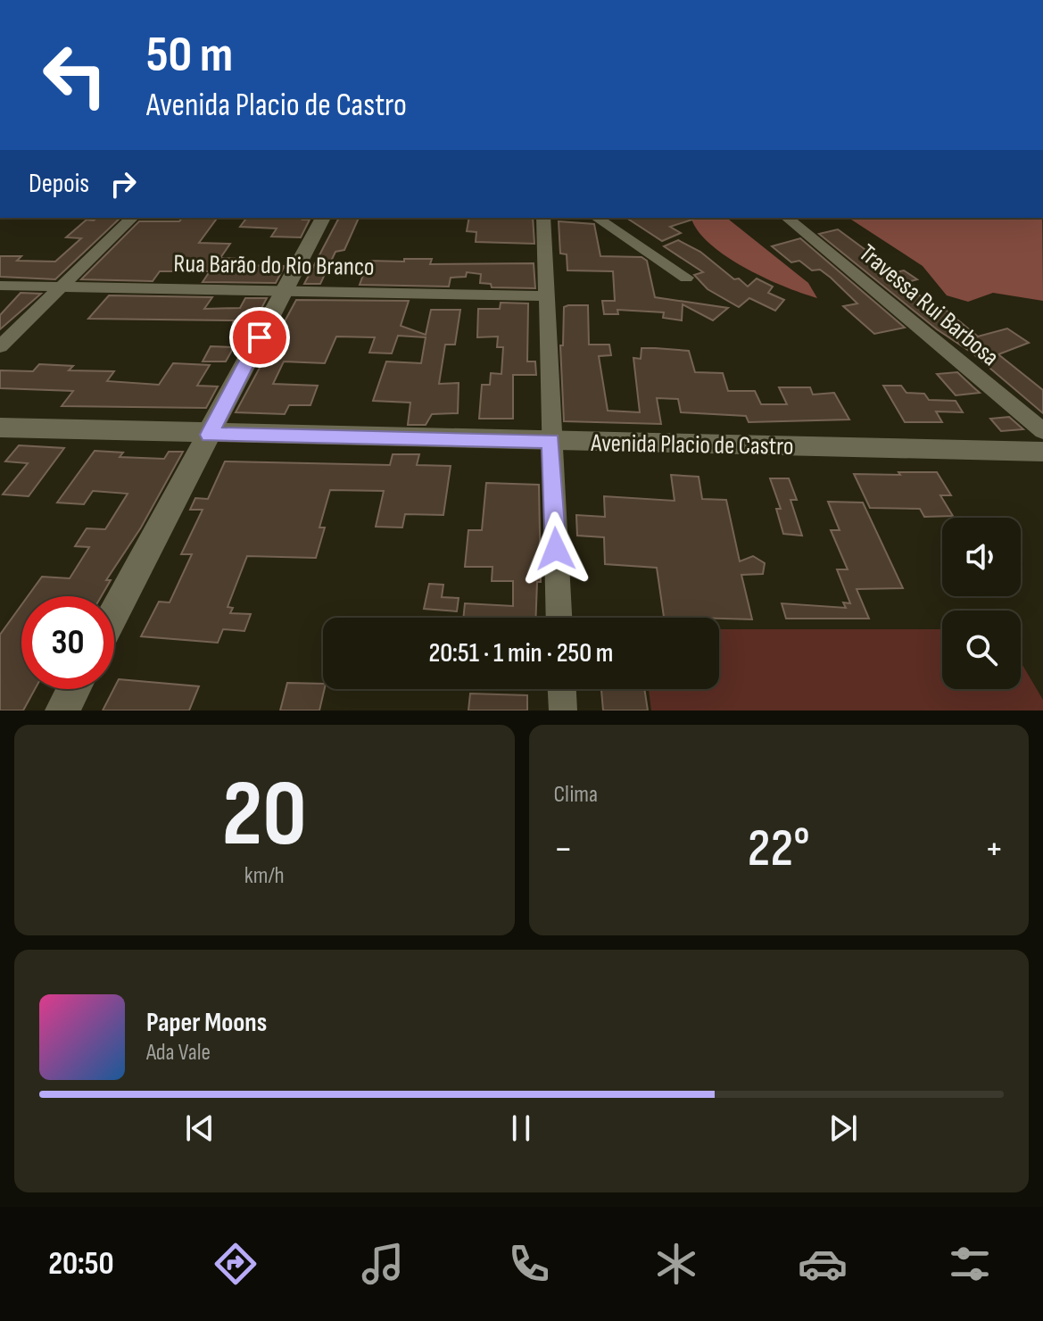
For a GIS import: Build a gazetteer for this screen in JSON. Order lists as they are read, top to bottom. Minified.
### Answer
{"streets":{"street":["Rua Barão do Rio Branco","Travessa Rui Barbosa","Avenida Placio de Castro"]},"page":{"turn":["50 m","Avenida Placio de Castro"],"then":"Depois","limit":"30","trip":"20:51 · 1 min · 250 m","tile":[["20","km/h"],"Clima"],"heat":["−","22°","+"],"song":["Paper Moons","Ada Vale"],"tabs":"20:50"}}
